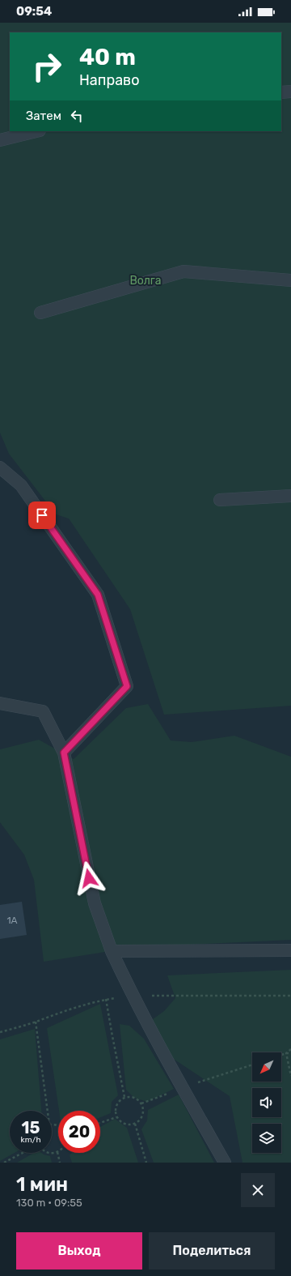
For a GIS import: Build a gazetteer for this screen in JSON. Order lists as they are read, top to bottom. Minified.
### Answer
{"parks":["Волга"],"house_numbers":["1А"],"north":"bottom left","page":{"status":"09:54","turn":["40 m","Направо"],"then":"Затем","speed":"15 km/h","limit":"20","heading":["1 мин","130 m · 09:55"],"buttons":["Выход","Поделиться"]}}
